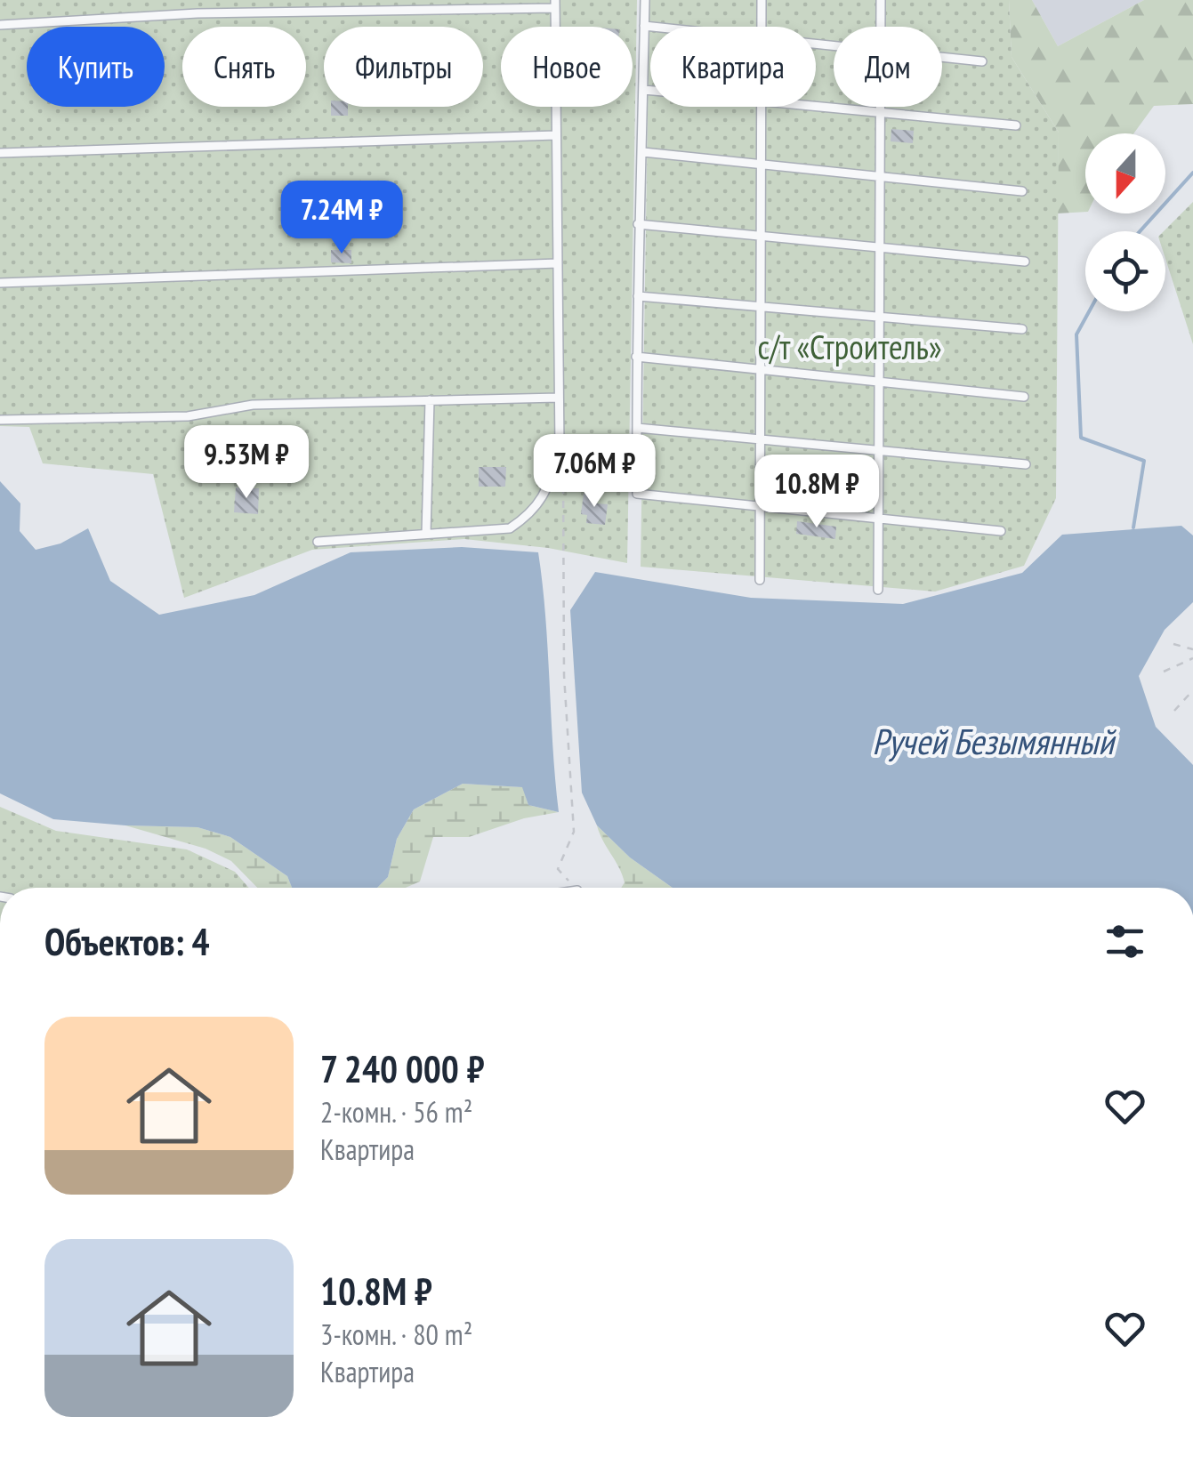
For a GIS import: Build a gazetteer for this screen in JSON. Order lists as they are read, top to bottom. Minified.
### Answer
{"water":["Ручей Безымянный"],"parks":["с/т «Строитель»"],"north":"bottom","page":{"chip":["Купить","Снять","Фильтры","Новое","Квартира","Дом"],"price":["7.24M ₽","9.53M ₽","7.06M ₽","10.8M ₽"],"heading":"Объектов: 4","list":[{"name":"7 240 000 ₽","note":"2-комн. · 56 m² · Квартира"},{"name":"10.8M ₽","note":"3-комн. · 80 m² · Квартира"}]}}
